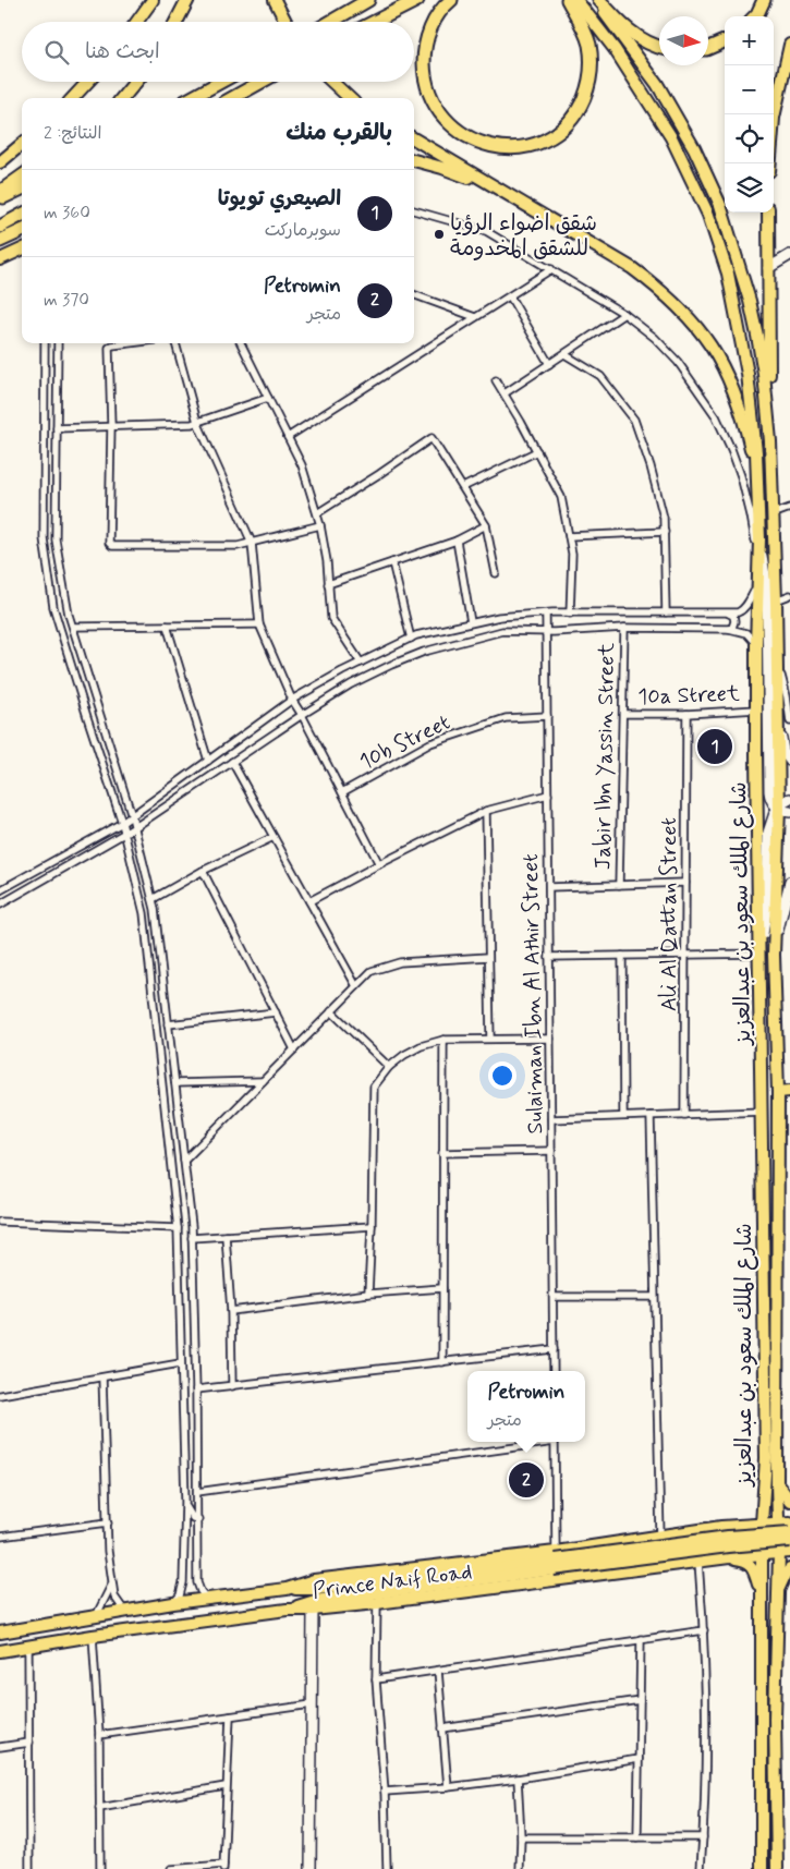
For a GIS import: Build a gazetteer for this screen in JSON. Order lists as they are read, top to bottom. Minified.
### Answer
{"streets":{"main road":["شارع الملك سعود بن عبدالعزيز","Prince Naif Road"],"street":["10a Street","10b Street","Jabir Ibn Yassin Street","Ali Al Qattan Street","Sulaiman Ibn Al Athir Street"]},"crossings":[["10a Street","Jabir Ibn Yassin Street"],["10a Street","شارع الملك سعود بن عبدالعزيز"],["10a Street","Ali Al Qattan Street"],["10b Street","Sulaiman Ibn Al Athir Street"],["شارع الملك سعود بن عبدالعزيز","Prince Naif Road"]],"places":["شقق اضواء الرؤيا للشقق المخدومة"],"north":"right","page":{"map_buttons":["+","−"],"search":"ابحث هنا","heading":["بالقرب منك","النتائج: 2"],"list":[{"mark":"1","name":"الصيعري تويوتا","note":"سوبرماركت","value":"360 m"},{"mark":"2","name":"Petromin","note":"متجر","value":"370 m"}],"pins":["1","2"],"popup":["Petromin","متجر"]}}
